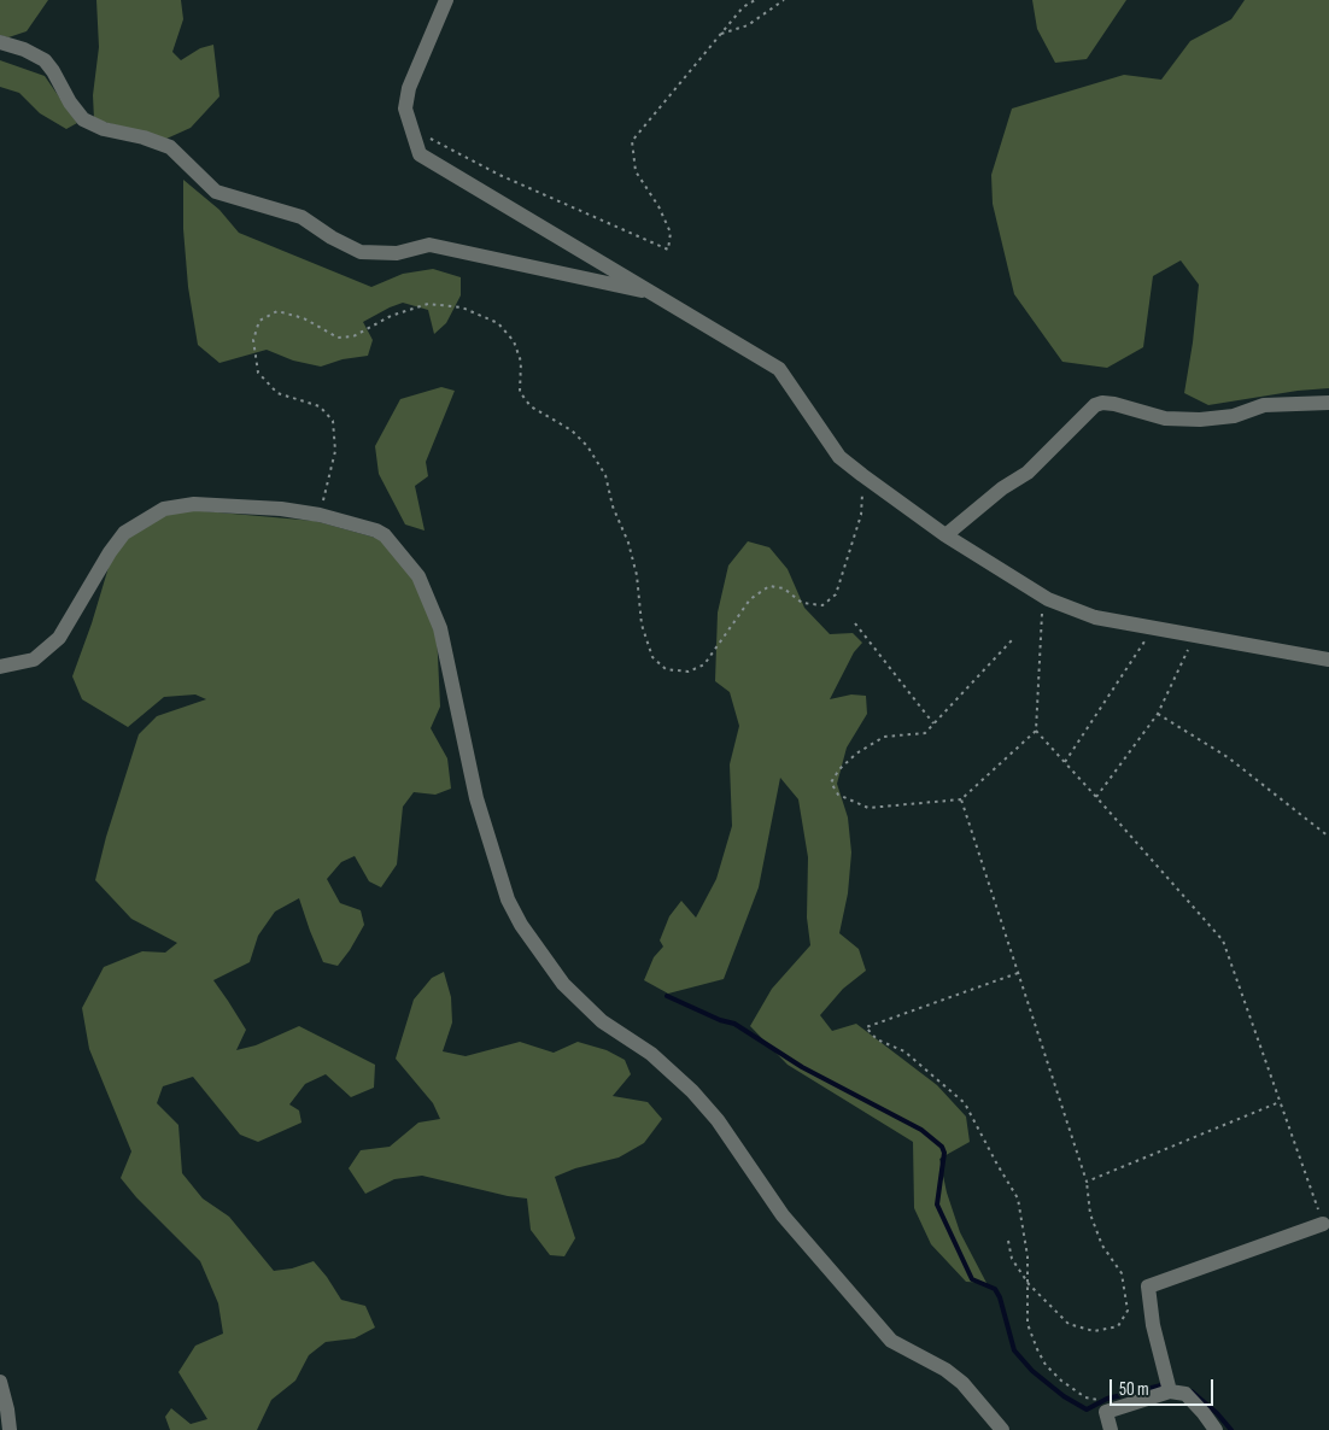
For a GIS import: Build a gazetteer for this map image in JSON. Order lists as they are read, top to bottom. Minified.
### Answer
{"scale_bar":"50 m"}
